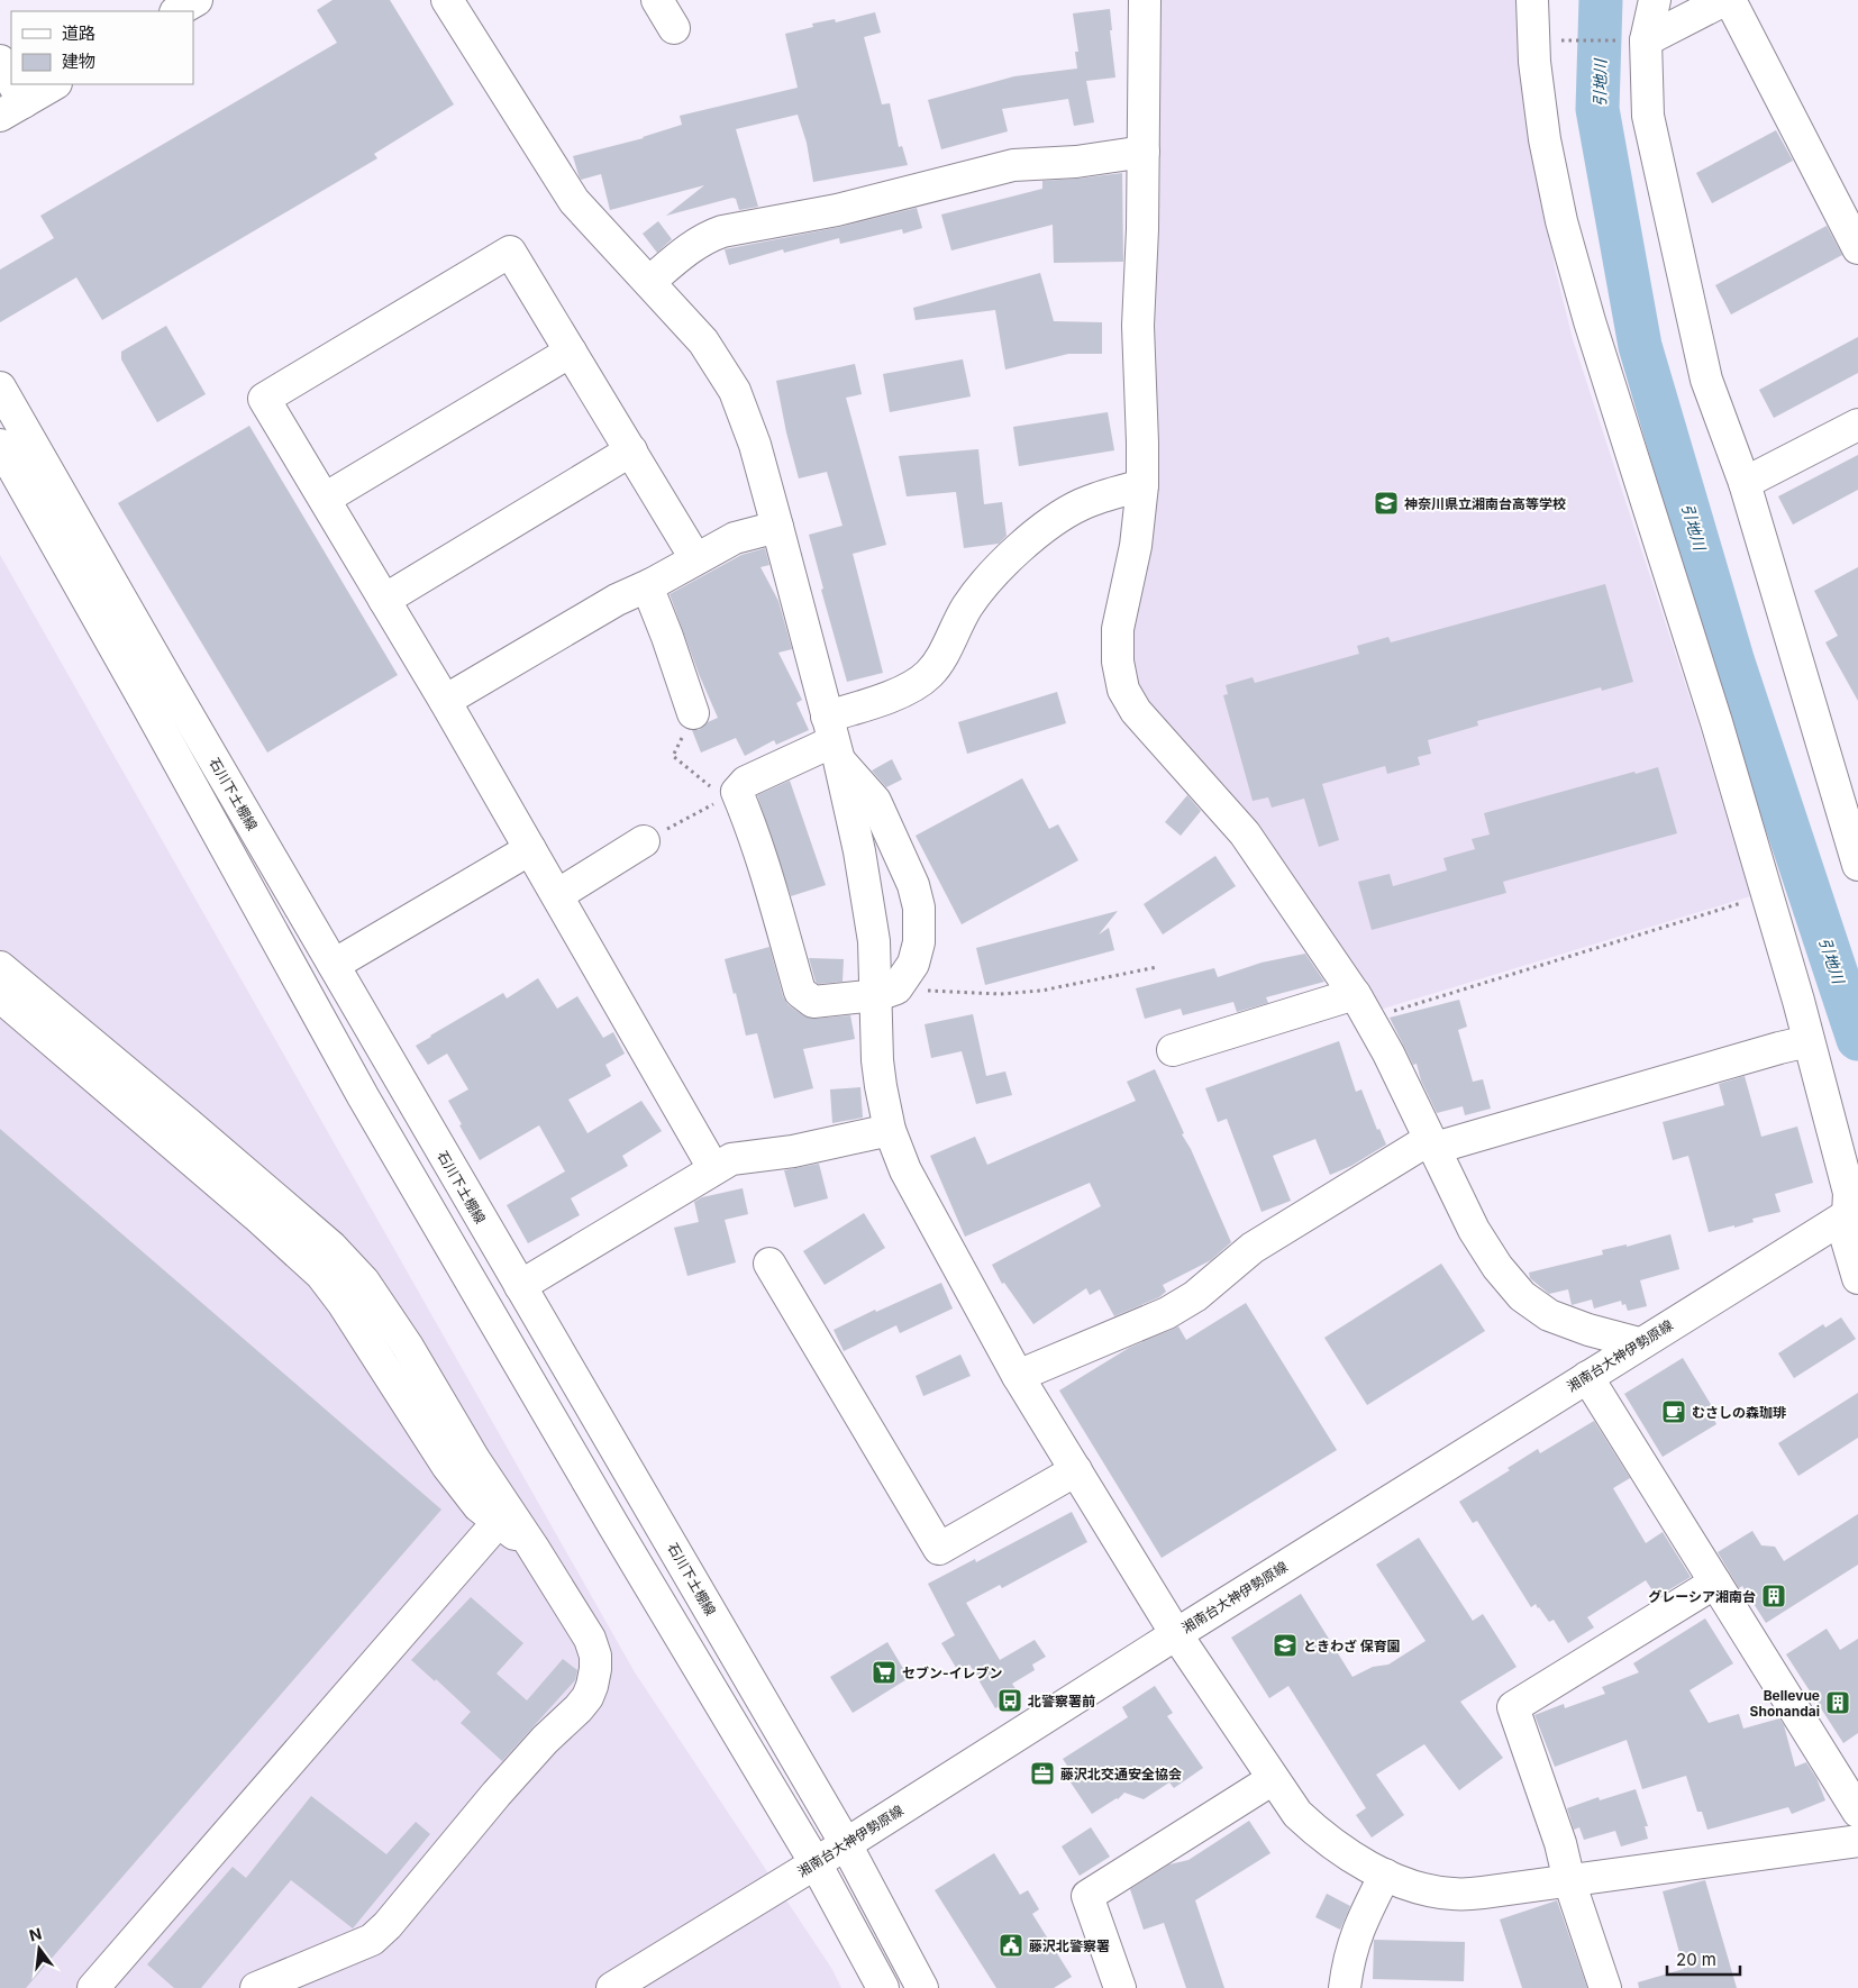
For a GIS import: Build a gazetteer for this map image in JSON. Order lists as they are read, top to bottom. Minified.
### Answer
{"streets":{"street":["石川下土棚線","湘南台大神伊勢原線"]},"crossings":[["石川下土棚線","湘南台大神伊勢原線"]],"water":["引地川"],"places":{"school or university":["神奈川県立湘南台高等学校","ときわざ 保育園"],"cafe":["むさしの森珈琲"],"building":["グレーシア湘南台","Bellevue Shonandai"],"supermarket":["セブン-イレブン"],"bus stop":["北警察署前"],"office":["藤沢北交通安全協会"],"public building":["藤沢北警察署"]},"legend":["道路","建物"],"scale_bar":"20 m","north":"top"}
